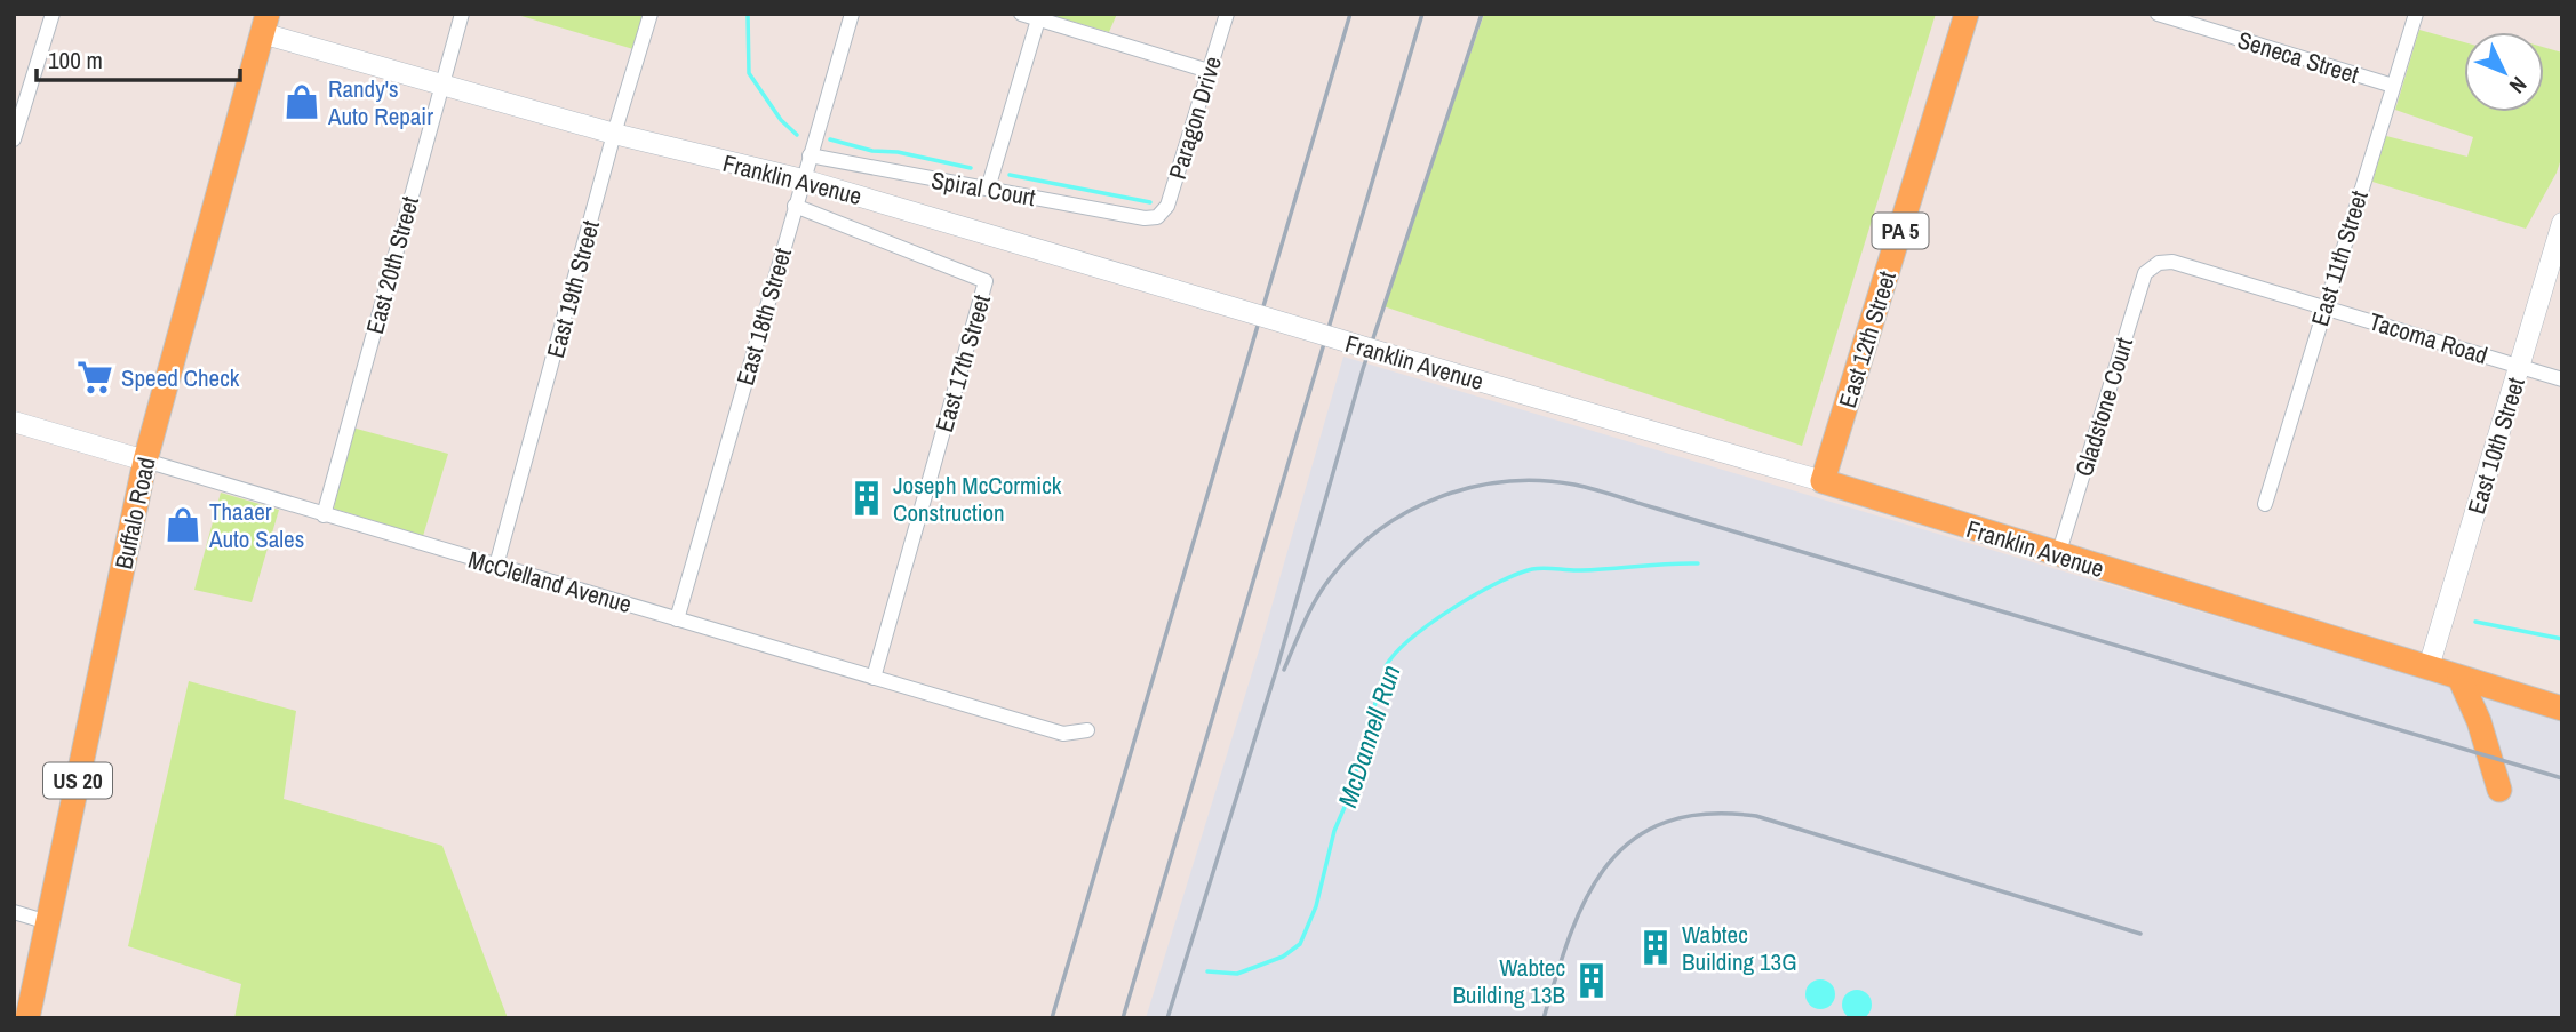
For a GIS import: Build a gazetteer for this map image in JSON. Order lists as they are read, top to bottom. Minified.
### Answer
{"streets":{"main road":["Franklin Avenue","PA 5","East 12th Street","Buffalo Road","US 20"],"street":["Seneca Street","Paragon Drive","Spiral Court","East 11th Street","East 20th Street","East 19th Street","East 18th Street","Tacoma Road","East 17th Street","Gladstone Court","East 10th Street","McClelland Avenue"]},"crossings":[["Seneca Street","East 11th Street"],["Paragon Drive","Spiral Court"],["Franklin Avenue","East 20th Street"],["Franklin Avenue","East 19th Street"],["Franklin Avenue","East 18th Street"],["Franklin Avenue","East 12th Street"],["Franklin Avenue","Gladstone Court"],["Franklin Avenue","East 10th Street"],["Franklin Avenue","Buffalo Road"],["Spiral Court","East 18th Street"],["East 11th Street","Tacoma Road"],["East 20th Street","McClelland Avenue"],["East 19th Street","McClelland Avenue"],["East 18th Street","East 17th Street"],["East 18th Street","McClelland Avenue"],["Tacoma Road","Gladstone Court"],["Tacoma Road","East 10th Street"],["East 17th Street","McClelland Avenue"],["Buffalo Road","McClelland Avenue"]],"water":["McDannell Run"],"places":{"shop":["Randy's Auto Repair","Thaaer Auto Sales"],"supermarket":["Speed Check"],"building":["Joseph McCormick Construction","Wabtec Building 13G","Wabtec Building 13B"]},"scale_bar":"100 m","north":"bottom right"}
